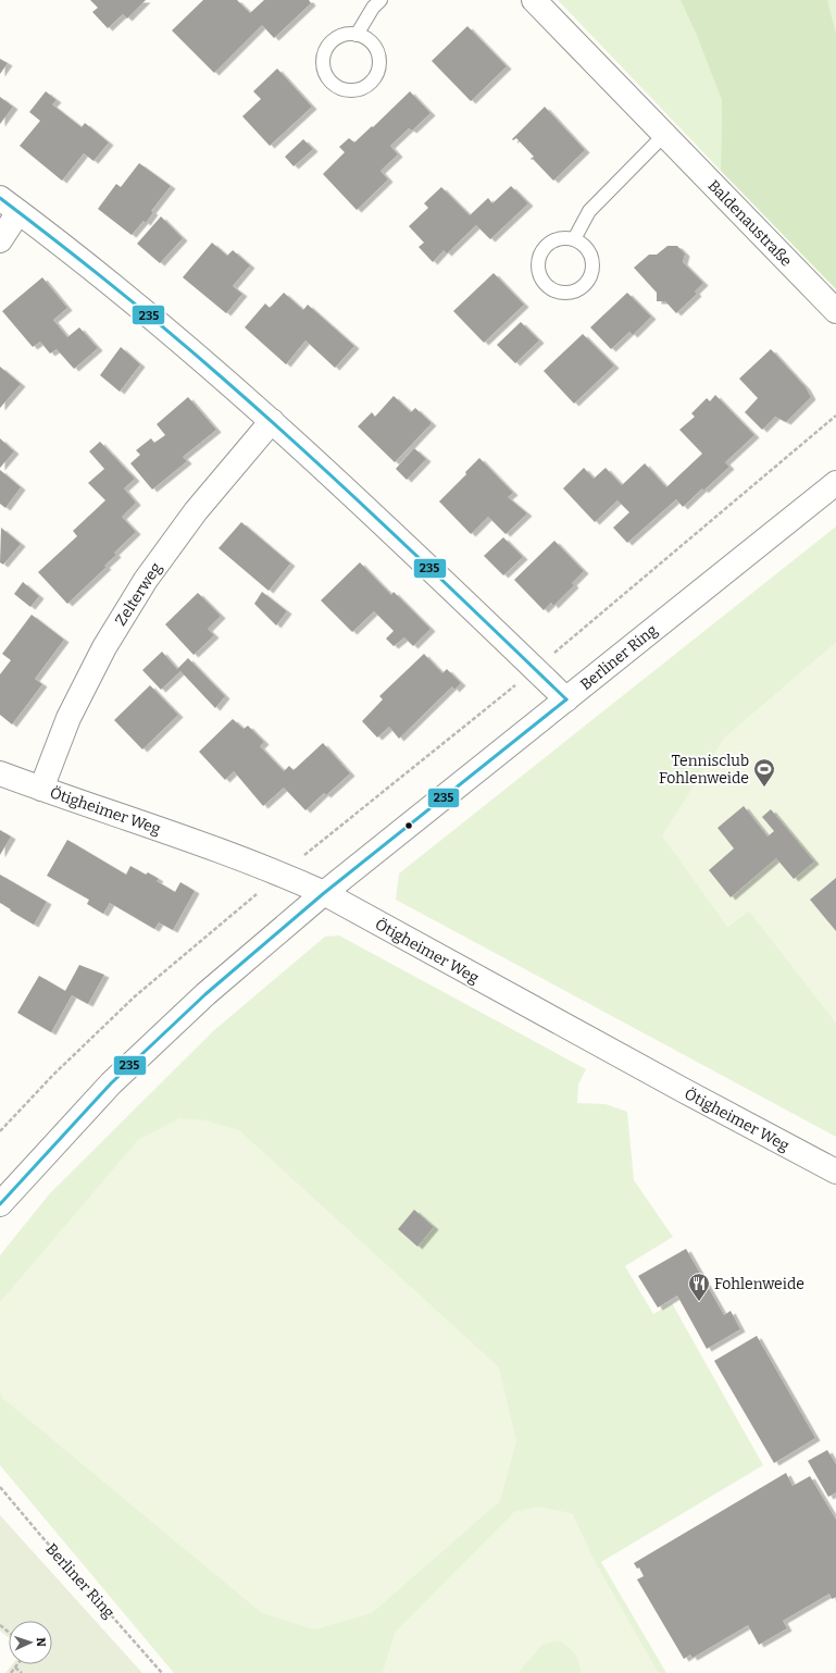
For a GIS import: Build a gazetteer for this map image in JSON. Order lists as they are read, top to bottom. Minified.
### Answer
{"streets":{"street":["Baldenaustraße","Zelterweg","Berliner Ring","Ötigheimer Weg"]},"crossings":[["Zelterweg","Ötigheimer Weg"],["Berliner Ring","Ötigheimer Weg"]],"places":{"sports":["Tennisclub Fohlenweide"],"restaurant":["Fohlenweide"]},"lines":["transit line 235"],"north":"right"}
